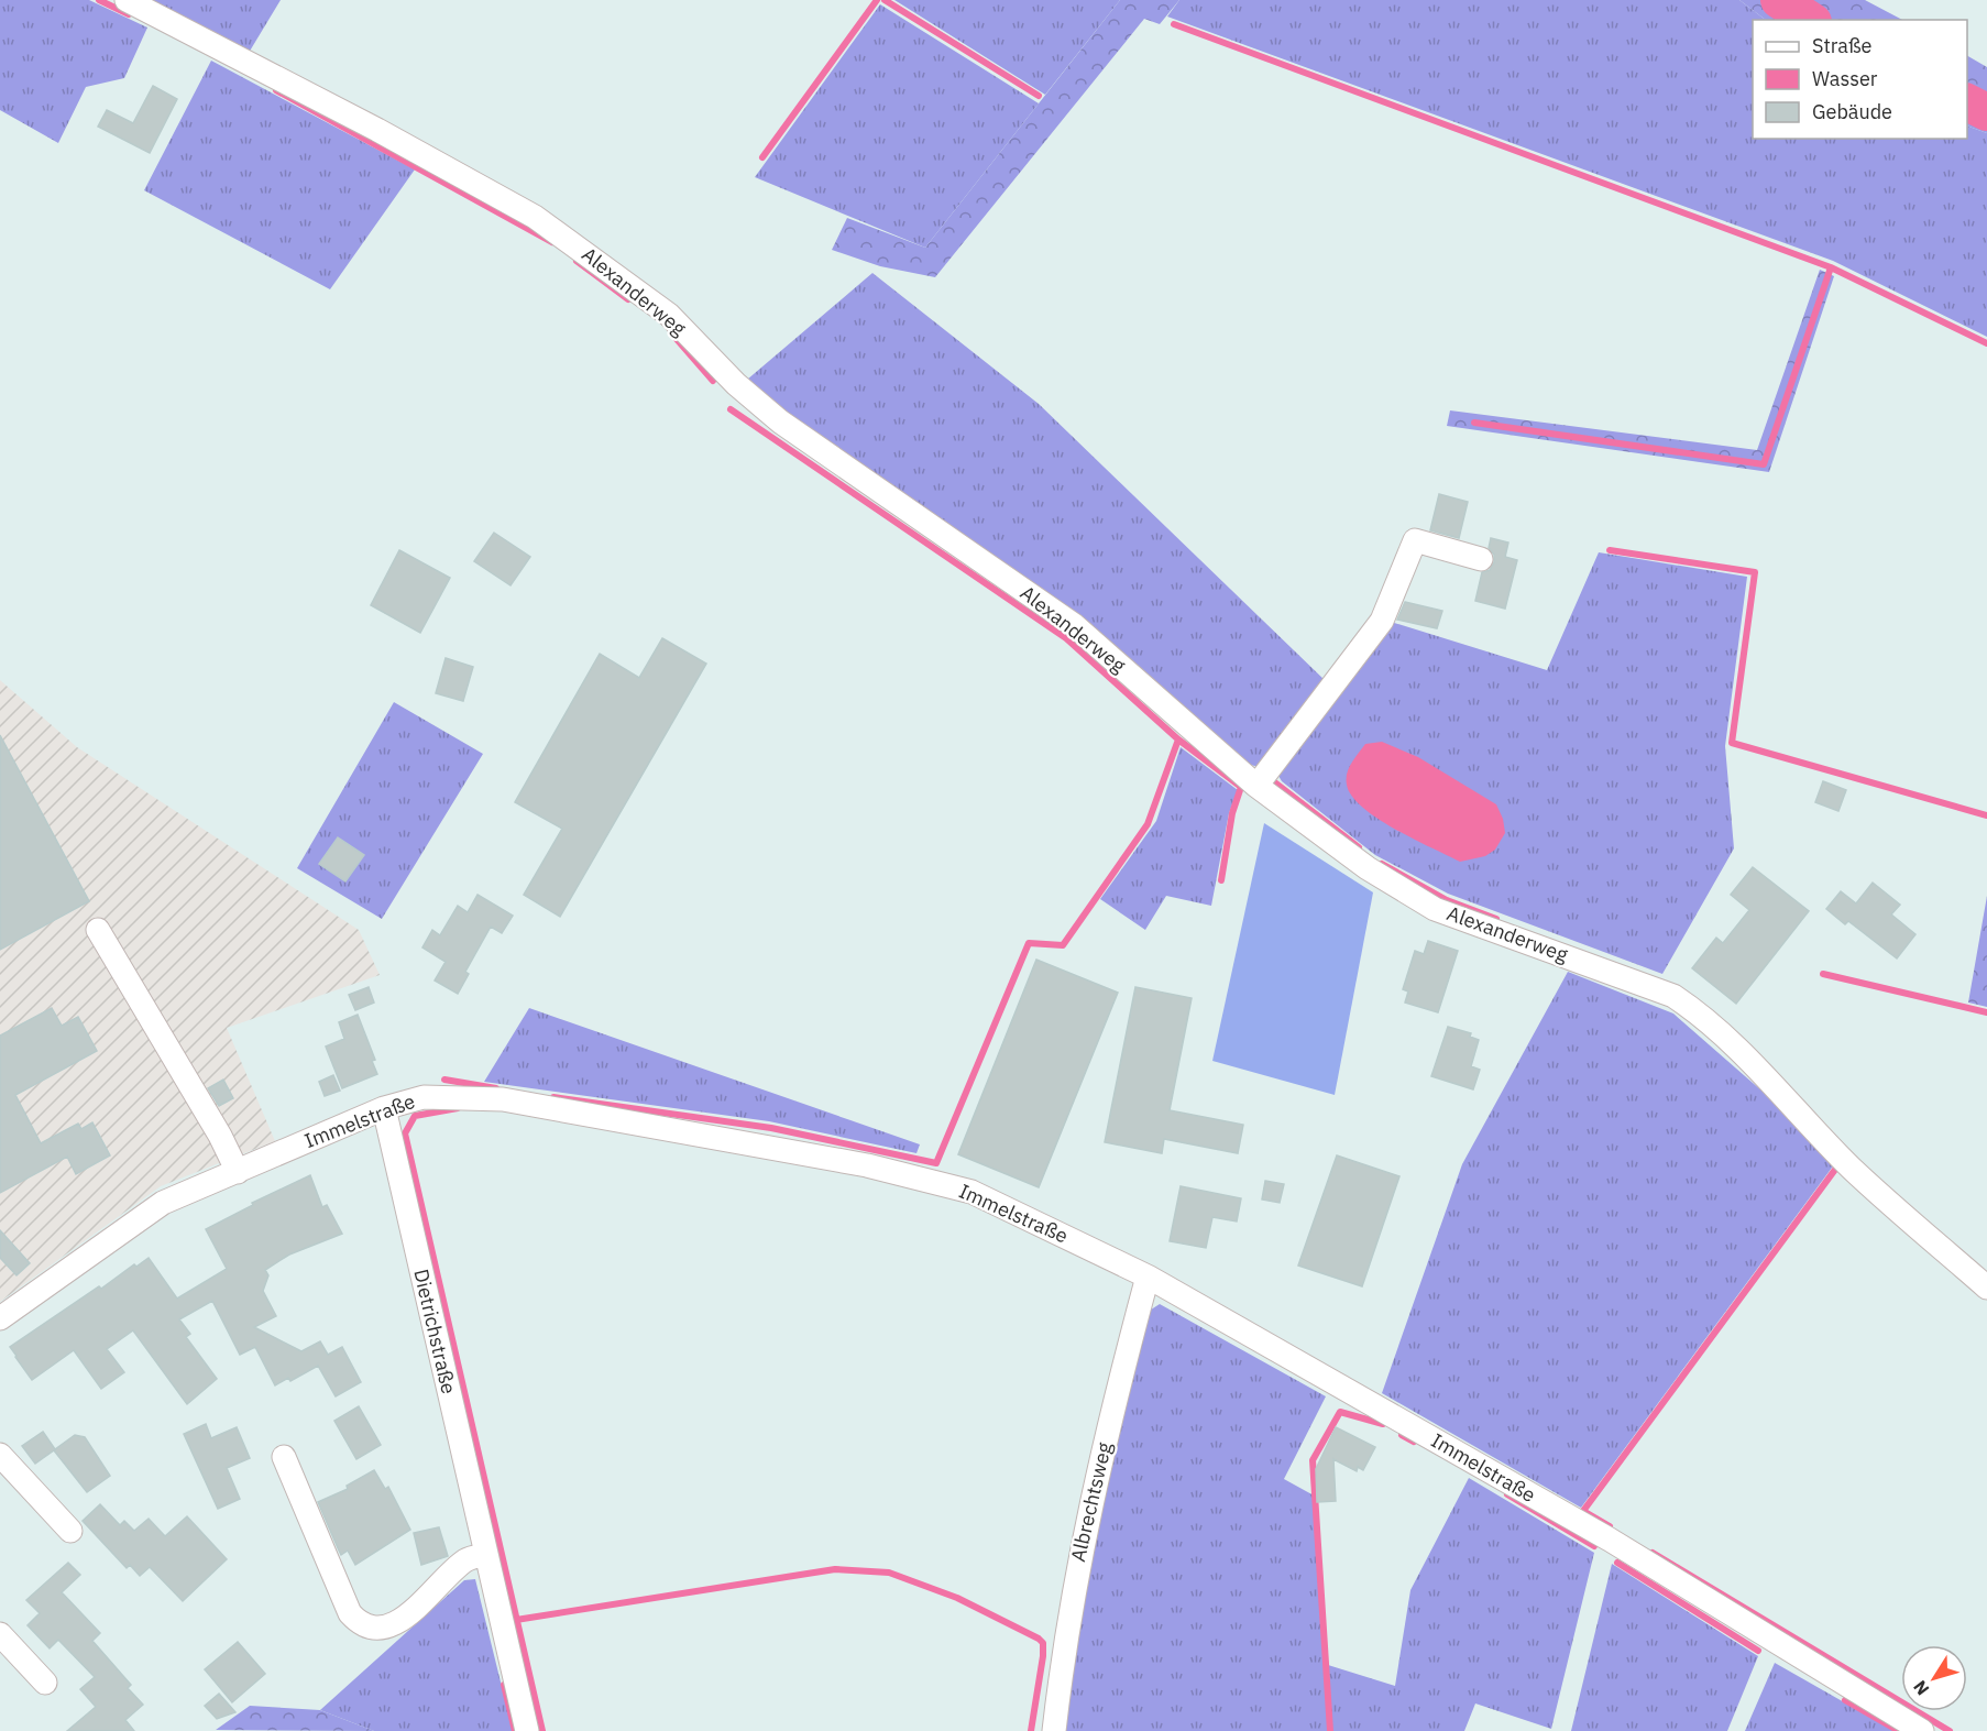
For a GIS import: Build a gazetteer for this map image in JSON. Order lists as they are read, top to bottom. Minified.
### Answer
{"streets":{"street":["Alexanderweg","Immelstraße","Dietrichstraße","Albrechtsweg"]},"crossings":[["Immelstraße","Dietrichstraße"],["Immelstraße","Albrechtsweg"]],"legend":["Straße","Wasser","Gebäude"],"north":"bottom left"}
